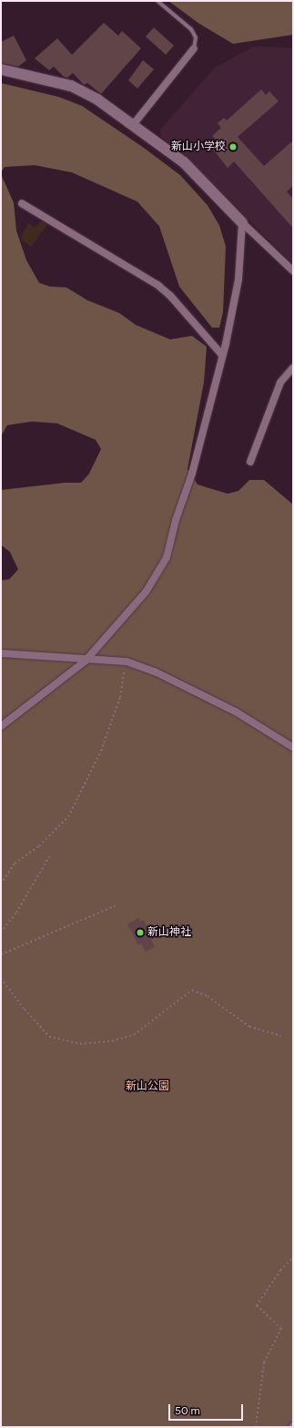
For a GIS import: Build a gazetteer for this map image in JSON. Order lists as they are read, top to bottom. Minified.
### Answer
{"parks":["新山公園"],"places":["新山小学校","新山神社"],"scale_bar":"50 m"}
